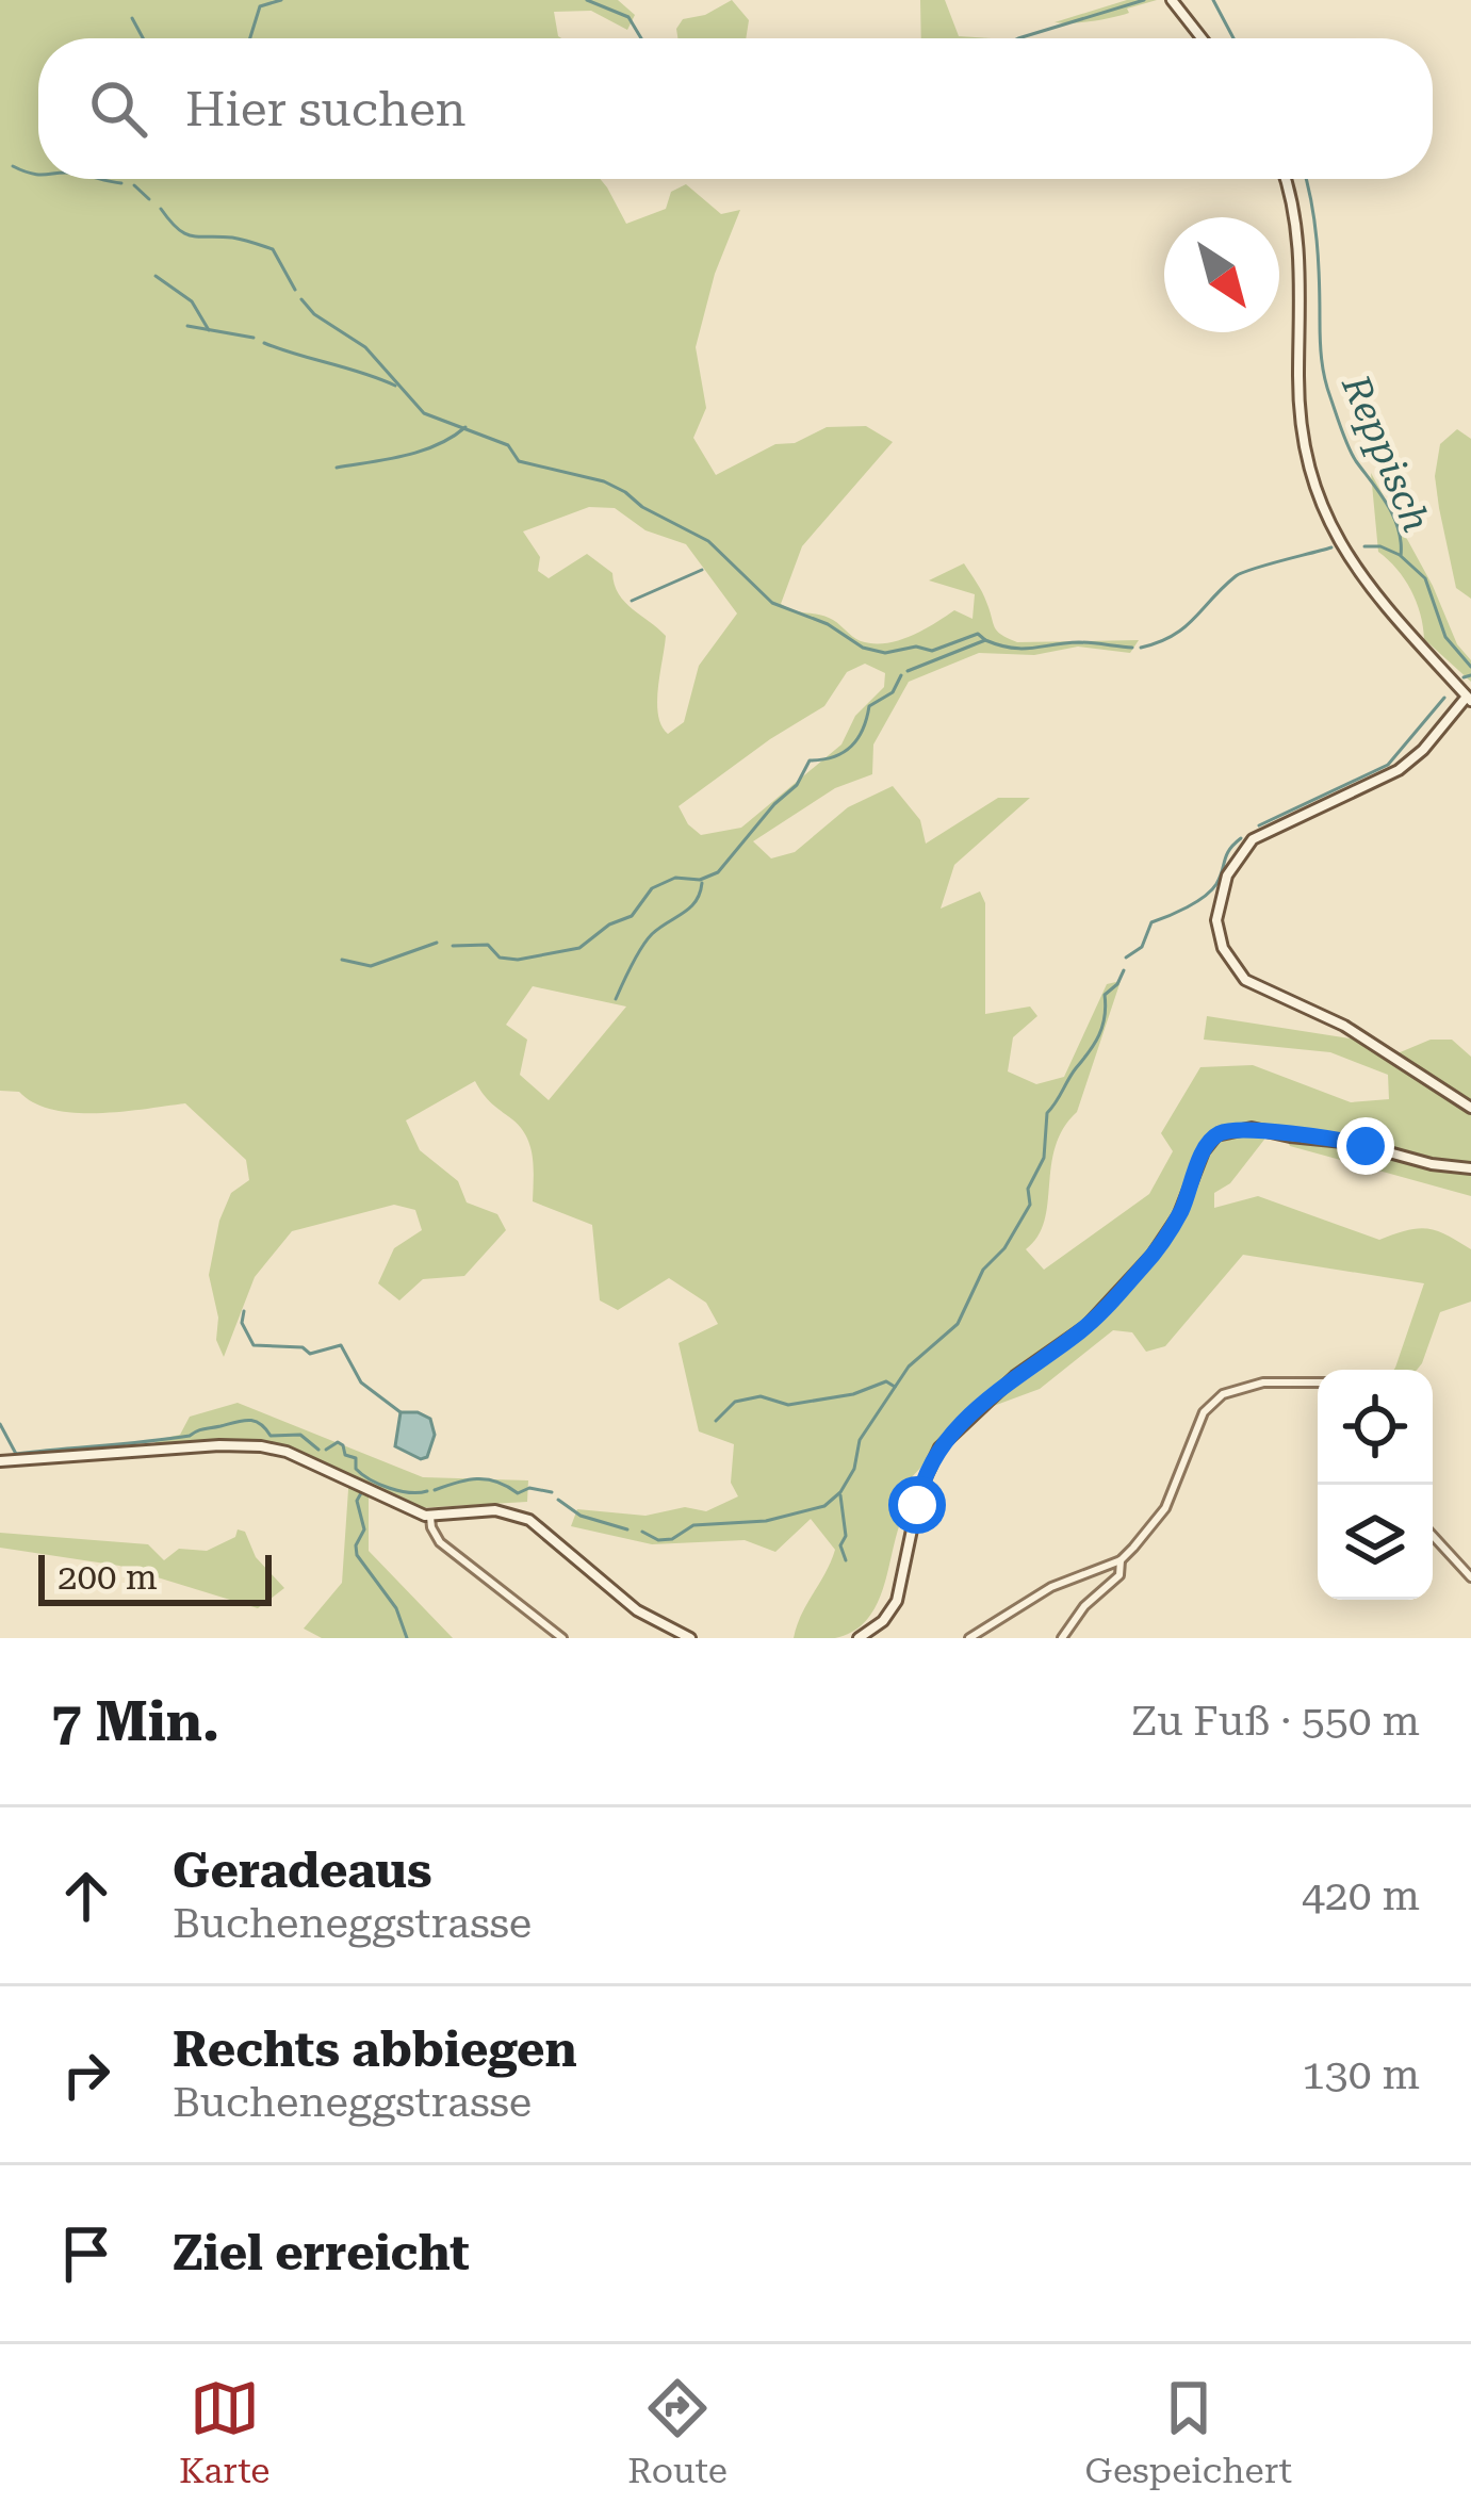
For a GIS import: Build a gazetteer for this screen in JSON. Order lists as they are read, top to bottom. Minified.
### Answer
{"water":["Reppisch"],"scale_bar":"200 m","north":"bottom right","page":{"search":"Hier suchen","scale":"200 m","heading":["7 Min.","Zu Fuß · 550 m"],"list":[["Geradeaus","Bucheneggstrasse","420 m"],["Rechts abbiegen","Bucheneggstrasse","130 m"],"Ziel erreicht"],"nav":["Karte","Route","Gespeichert"]}}
